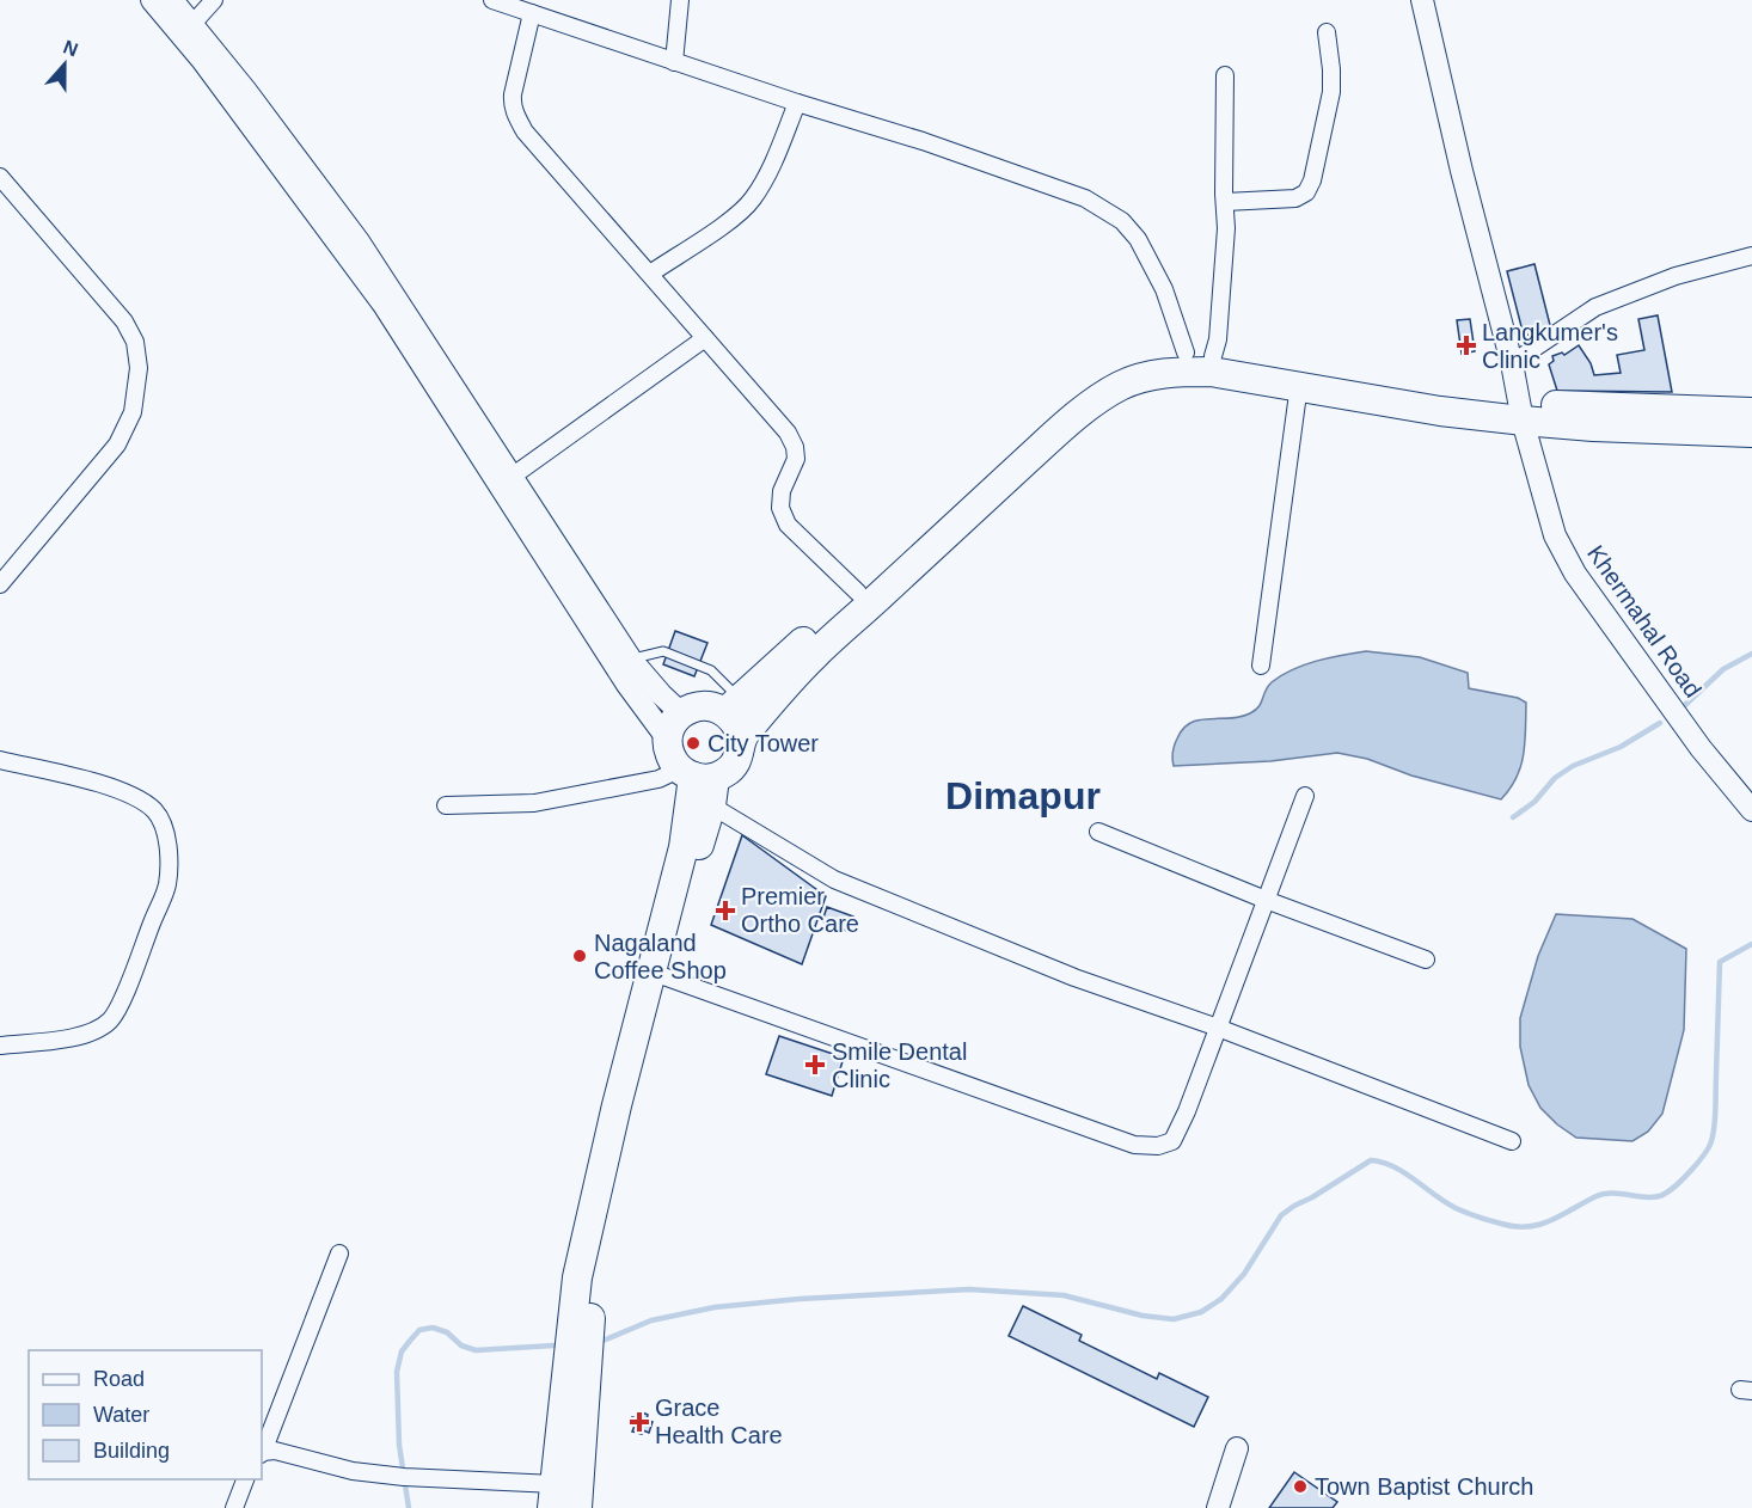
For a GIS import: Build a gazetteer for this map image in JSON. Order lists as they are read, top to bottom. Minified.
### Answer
{"streets":{"main road":["Khermahal Road"]},"districts":["Dimapur"],"places":{"health":["Langkumer's Clinic","Premier Ortho Care","Smile Dental Clinic","Grace Health Care"],"other":["City Tower","Nagaland Coffee Shop","Town Baptist Church"]},"legend":["Road","Water","Building"],"north":"top"}
